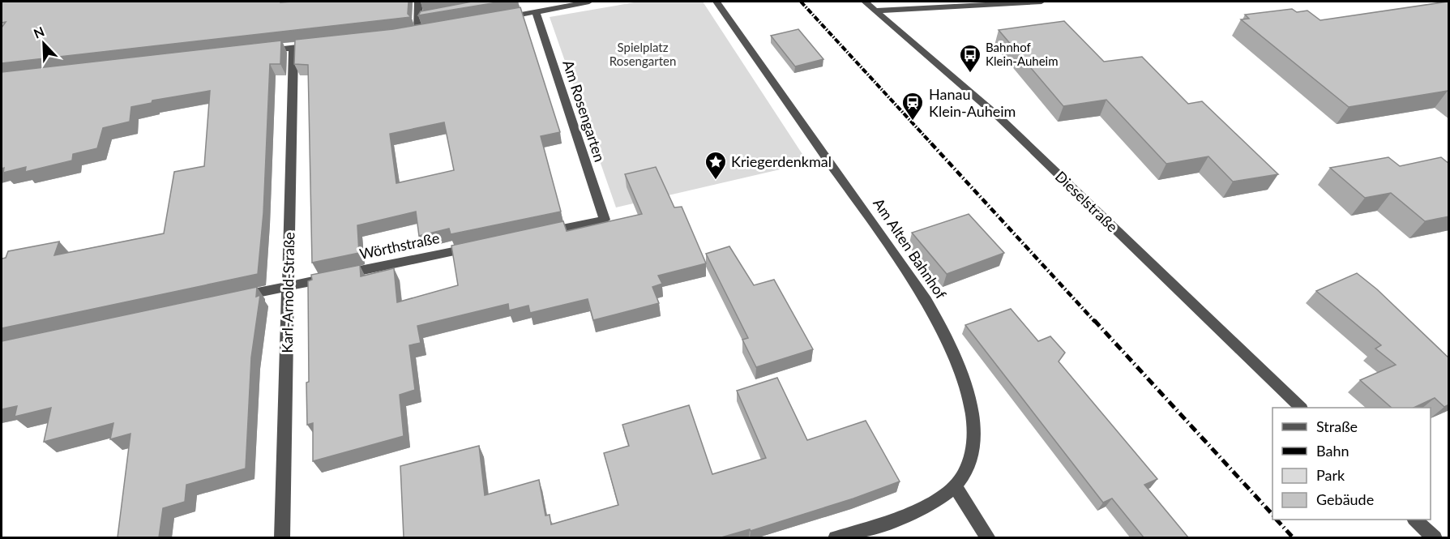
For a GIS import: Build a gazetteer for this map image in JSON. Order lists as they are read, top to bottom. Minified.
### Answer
{"streets":{"street":["Am Rosengarten","Dieselstraße","Wörthstraße","Am Alten Bahnhof","Karl-Arnold-Straße"]},"crossings":[["Wörthstraße","Karl-Arnold-Straße"]],"parks":["Spielplatz Rosengarten"],"places":{"bus stop":["Bahnhof Klein-Auheim"],"station":["Hanau Klein-Auheim"],"place":["Kriegerdenkmal"]},"legend":["Straße","Bahn","Park","Gebäude"],"north":"top left"}
